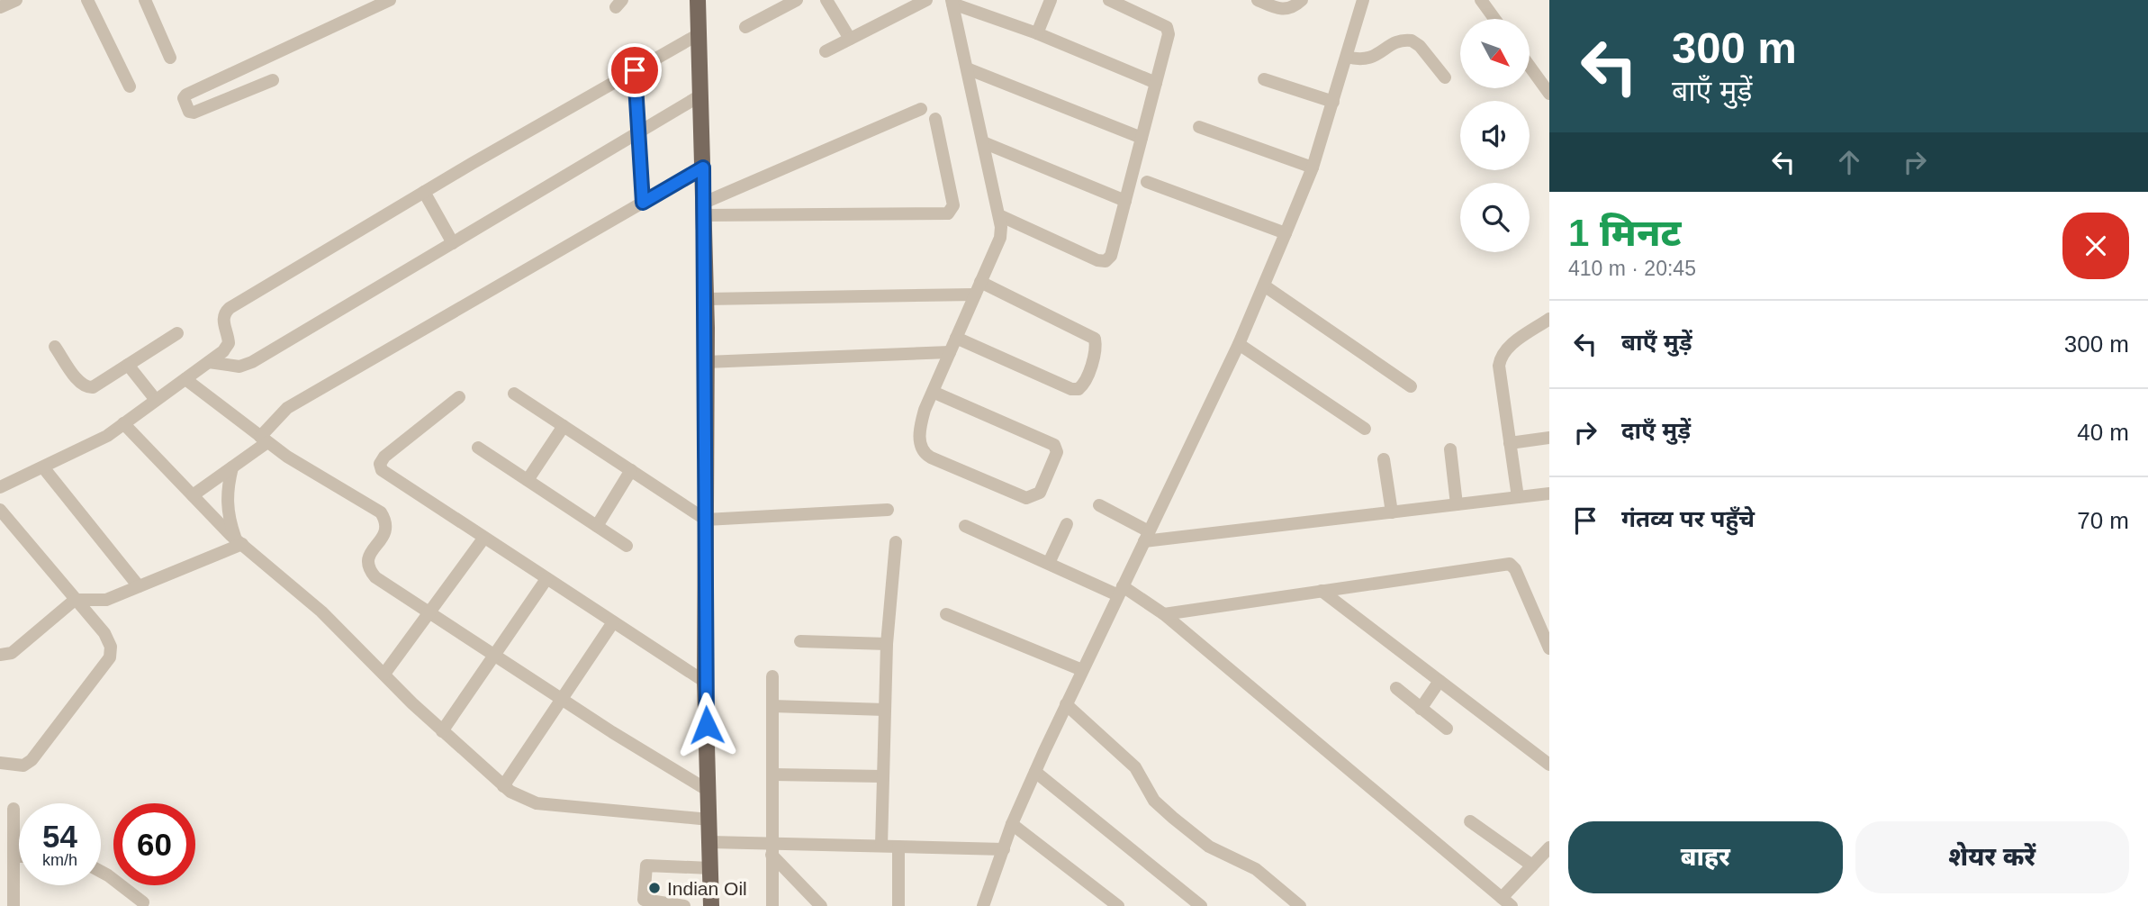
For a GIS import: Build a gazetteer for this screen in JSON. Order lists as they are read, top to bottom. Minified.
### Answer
{"places":["Indian Oil"],"north":"bottom right","page":{"turn":["300 m","बाएँ मुड़ें"],"heading":["1 मिनट","410 m · 20:45"],"list":[{"name":"बाएँ मुड़ें","value":"300 m"},{"name":"दाएँ मुड़ें","value":"40 m"},{"name":"गंतव्य पर पहुँचे","value":"70 m"}],"speed":"54 km/h","limit":"60","buttons":["बाहर","शेयर करें"]}}
